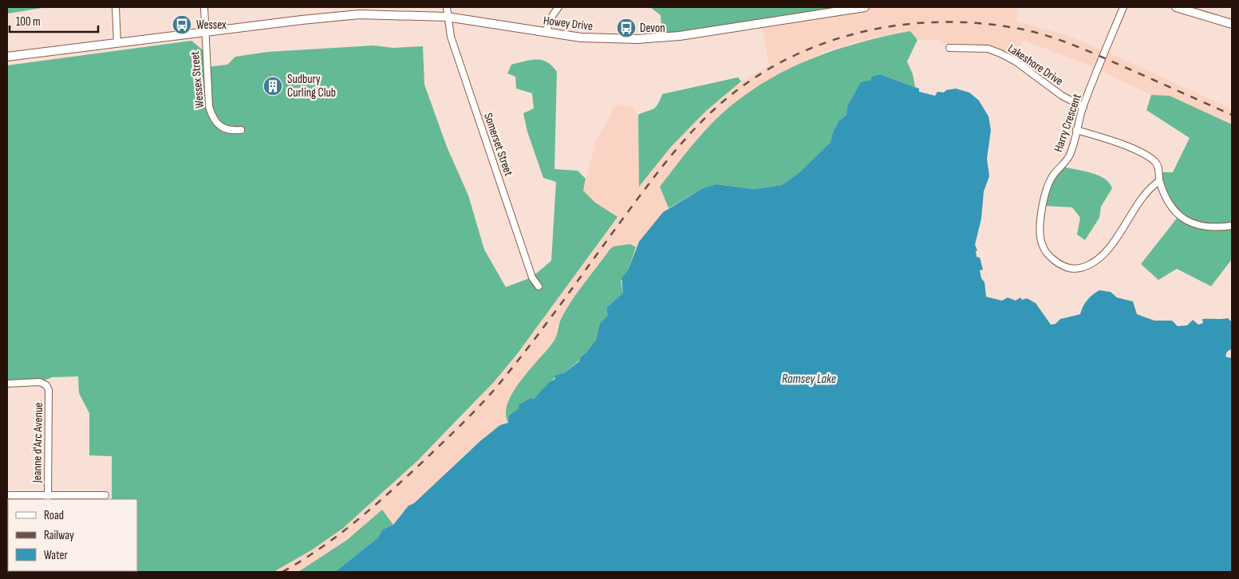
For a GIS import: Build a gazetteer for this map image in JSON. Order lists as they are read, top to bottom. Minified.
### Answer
{"streets":{"main road":["Howey Drive"],"street":["Lakeshore Drive","Wessex Street","Harry Crescent","Somerset Street","Jeanne d'Arc Avenue"]},"crossings":[["Howey Drive","Wessex Street"],["Howey Drive","Somerset Street"],["Lakeshore Drive","Harry Crescent"]],"water":["Ramsey Lake"],"places":{"bus stop":["Wessex","Devon"],"building":["Sudbury Curling Club"]},"legend":["Road","Railway","Water"],"scale_bar":"100 m"}
